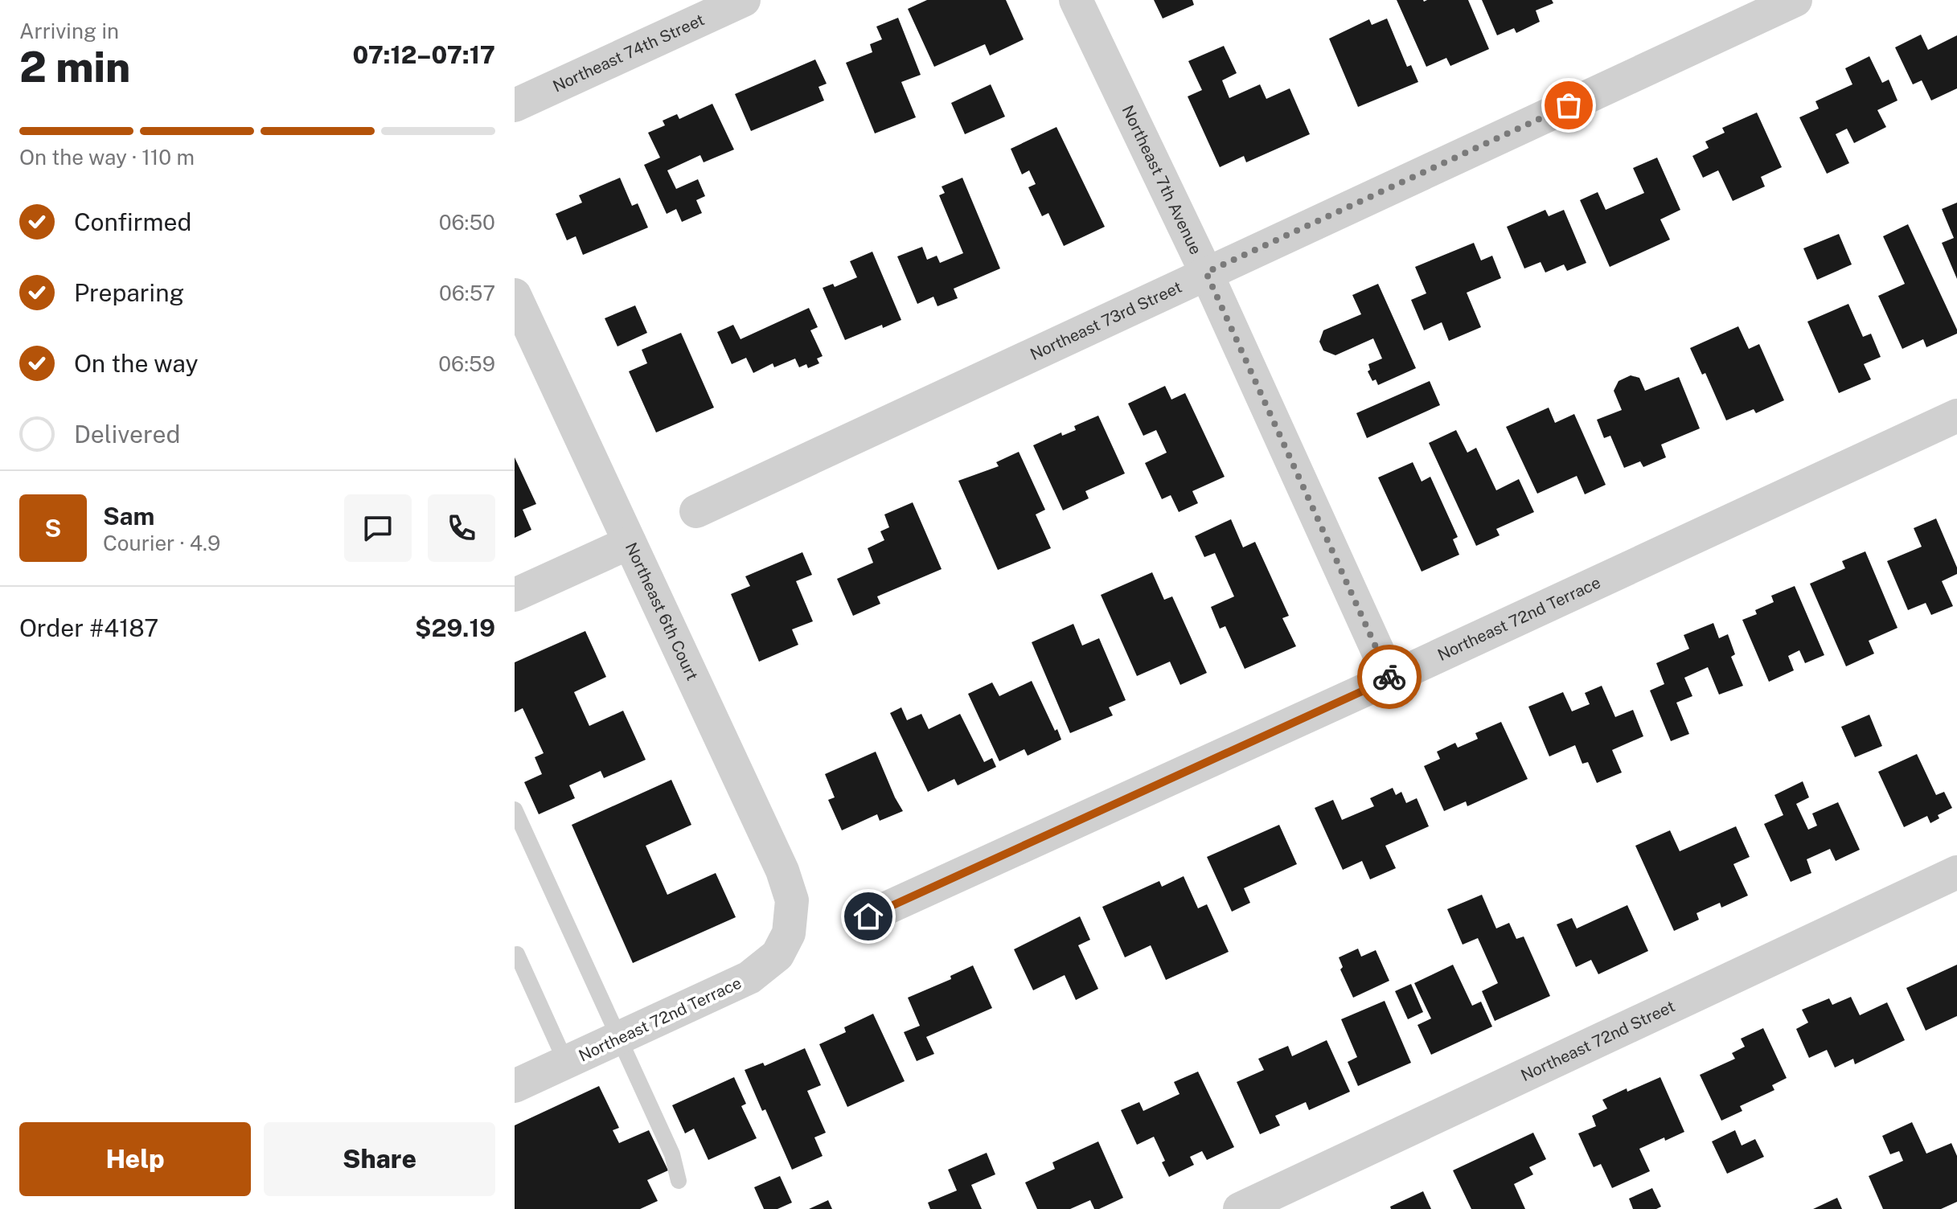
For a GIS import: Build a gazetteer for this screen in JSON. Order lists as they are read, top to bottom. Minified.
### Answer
{"streets":{"street":["Northeast 74th Street","Northeast 7th Avenue","Northeast 73rd Street","Northeast 6th Court","Northeast 72nd Terrace","Northeast 72nd Street"]},"crossings":[["Northeast 7th Avenue","Northeast 73rd Street"],["Northeast 7th Avenue","Northeast 72nd Terrace"],["Northeast 6th Court","Northeast 72nd Terrace"]],"page":{"heading":["2 min","Arriving in","07:12–07:17"],"panel":["Sam","Courier · 4.9","Order #4187","$29.19"],"bar":"On the way · 110 m","list":[["Confirmed","06:50"],["Preparing","06:57"],["On the way","06:59"],"Delivered"],"round":"S","buttons":["Help","Share"]}}
